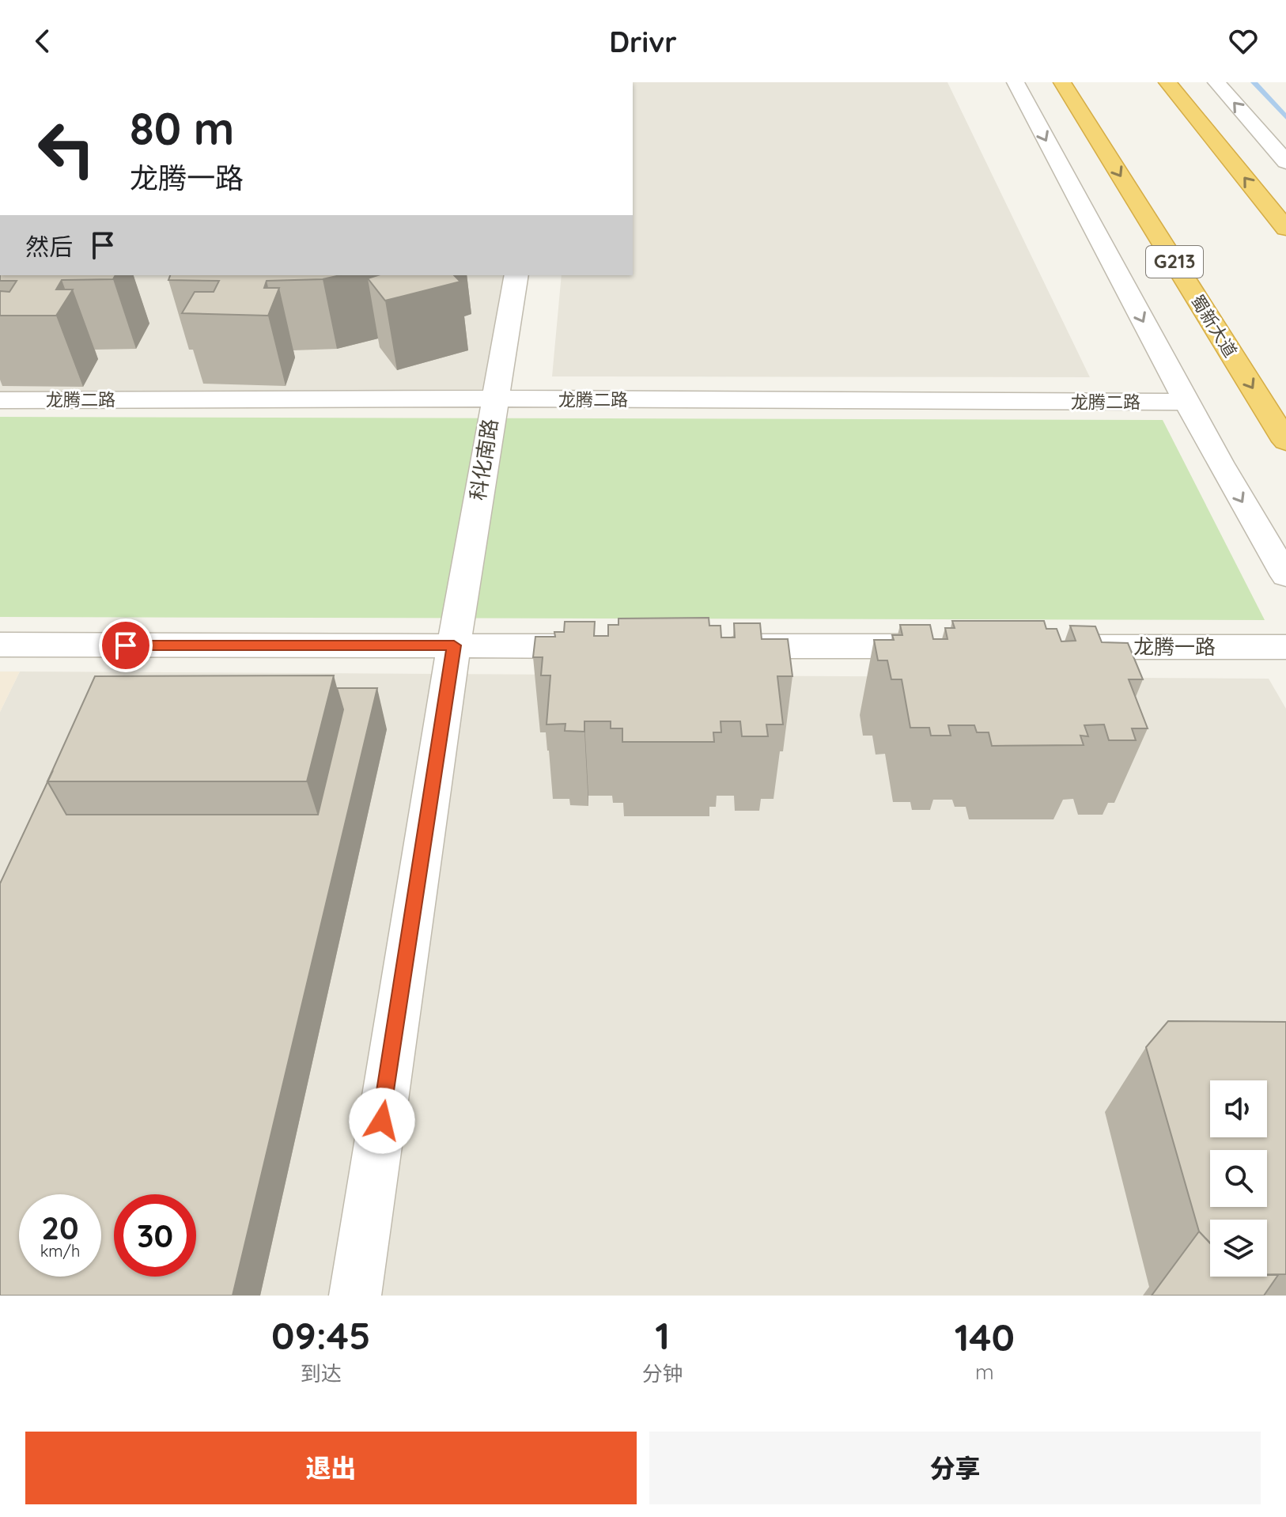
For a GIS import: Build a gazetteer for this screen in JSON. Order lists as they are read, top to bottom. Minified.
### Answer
{"streets":{"highway":["G213","蜀新大道"],"street":["龙腾二路","科化南路","龙腾一路"]},"crossings":[["龙腾二路","科化南路"]],"page":{"header":"Drivr","turn":["80 m","龙腾一路"],"then":"然后","speed":"20 km/h","limit":"30","eta":["09:45","到达","1","分钟","140","m"],"buttons":["退出","分享"]}}
